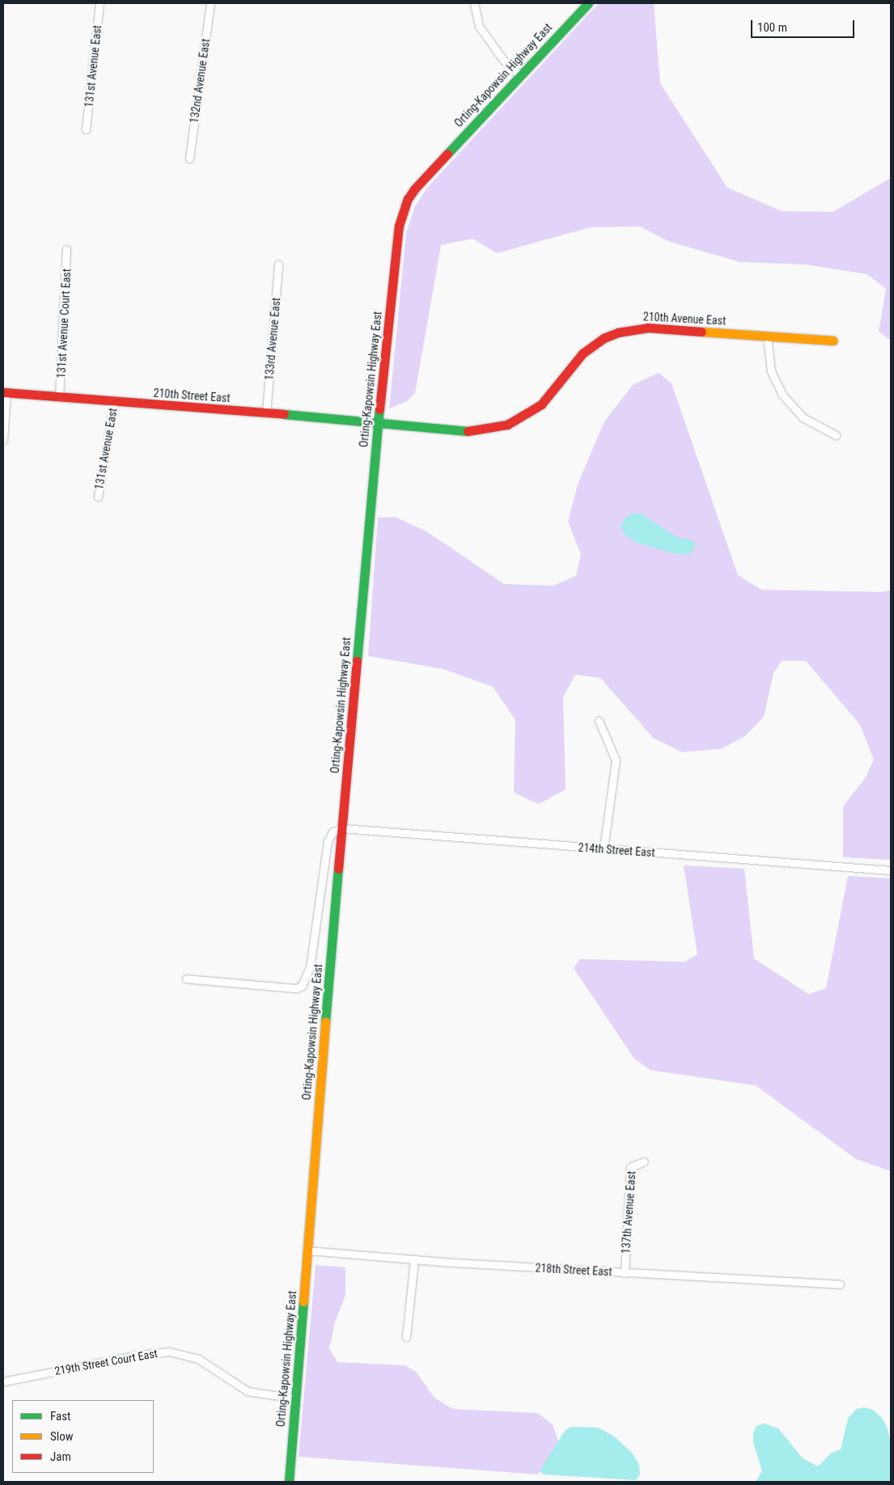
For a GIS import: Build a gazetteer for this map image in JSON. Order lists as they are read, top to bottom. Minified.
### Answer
{"streets":{"main road":["Orting-Kapowsin Highway East","210th Avenue East","210th Street East"],"street":["131st Avenue East","132nd Avenue East","131st Avenue Court East","133rd Avenue East","214th Street East","137th Avenue East","218th Street East","219th Street Court East"]},"crossings":[["131st Avenue East","210th Street East"],["Orting-Kapowsin Highway East","210th Avenue East"],["Orting-Kapowsin Highway East","210th Street East"],["Orting-Kapowsin Highway East","214th Street East"],["Orting-Kapowsin Highway East","218th Street East"],["Orting-Kapowsin Highway East","219th Street Court East"],["210th Avenue East","210th Street East"],["131st Avenue Court East","210th Street East"],["133rd Avenue East","210th Street East"],["137th Avenue East","218th Street East"]],"legend":["Fast","Slow","Jam"],"scale_bar":"100 m"}
